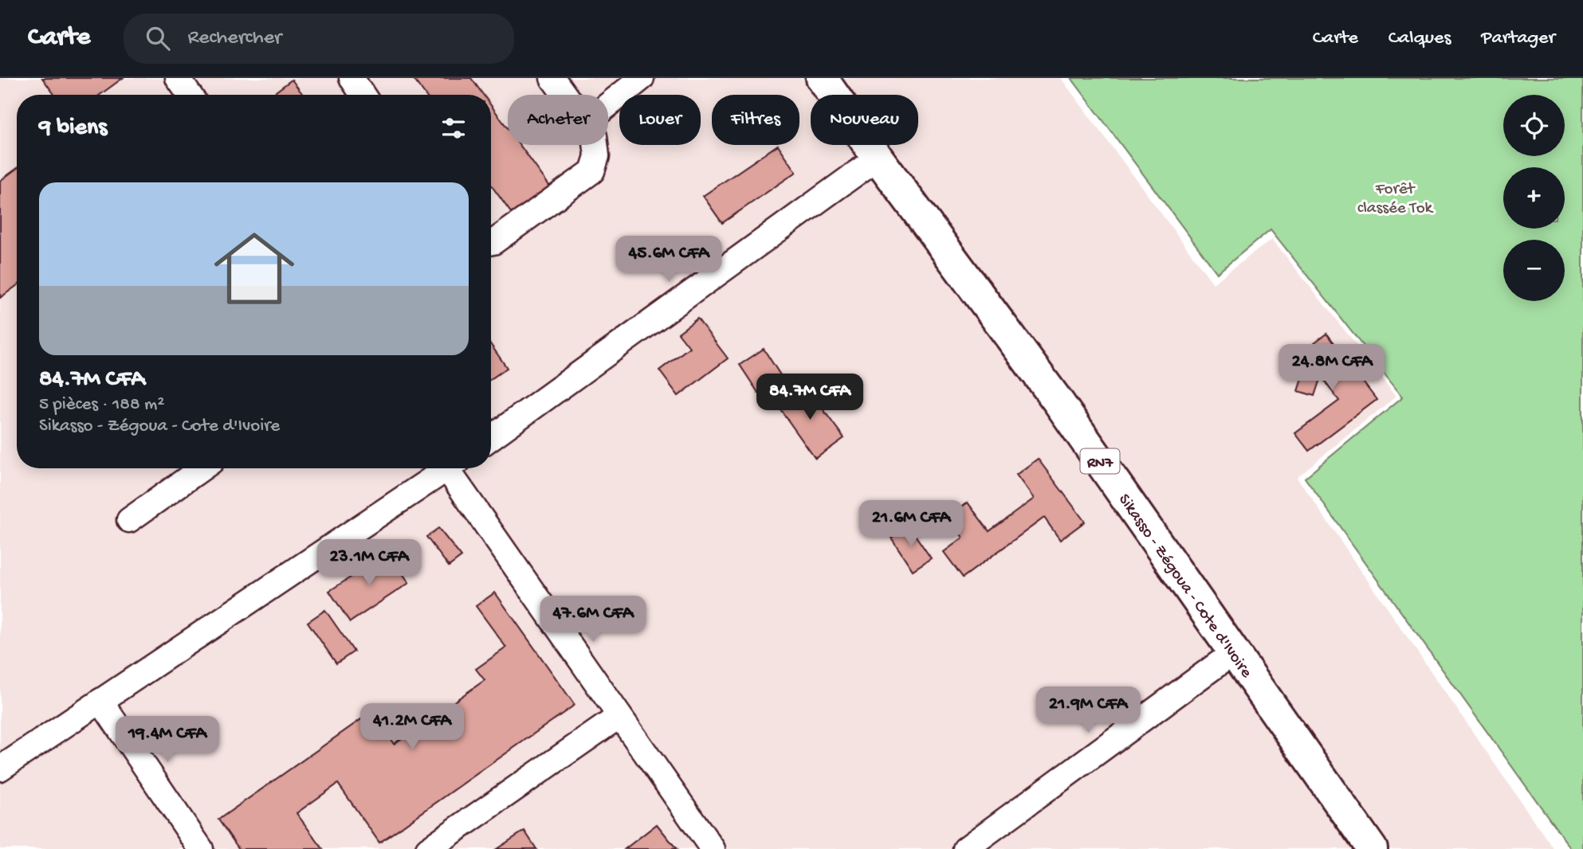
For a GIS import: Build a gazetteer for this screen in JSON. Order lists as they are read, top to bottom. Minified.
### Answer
{"streets":{"highway":["RN7","Sikasso - Zégoua - Cote d'Ivoire"]},"parks":["Forêt classée Tok"],"page":{"header":"Carte","search":"Rechercher","nav":["Carte","Calques","Partager"],"map_buttons":["+","−"],"chip":["Acheter","Louer","Filtres","Nouveau"],"heading":"9 biens","list":[{"name":"84.7M CFA","note":"5 pièces · 188 m² · Sikasso - Zégoua - Cote d'Ivoire"}],"price":["45.6M CFA","24.8M CFA","84.7M CFA","21.6M CFA","23.1M CFA","47.6M CFA","21.9M CFA","41.2M CFA","19.4M CFA"]}}
